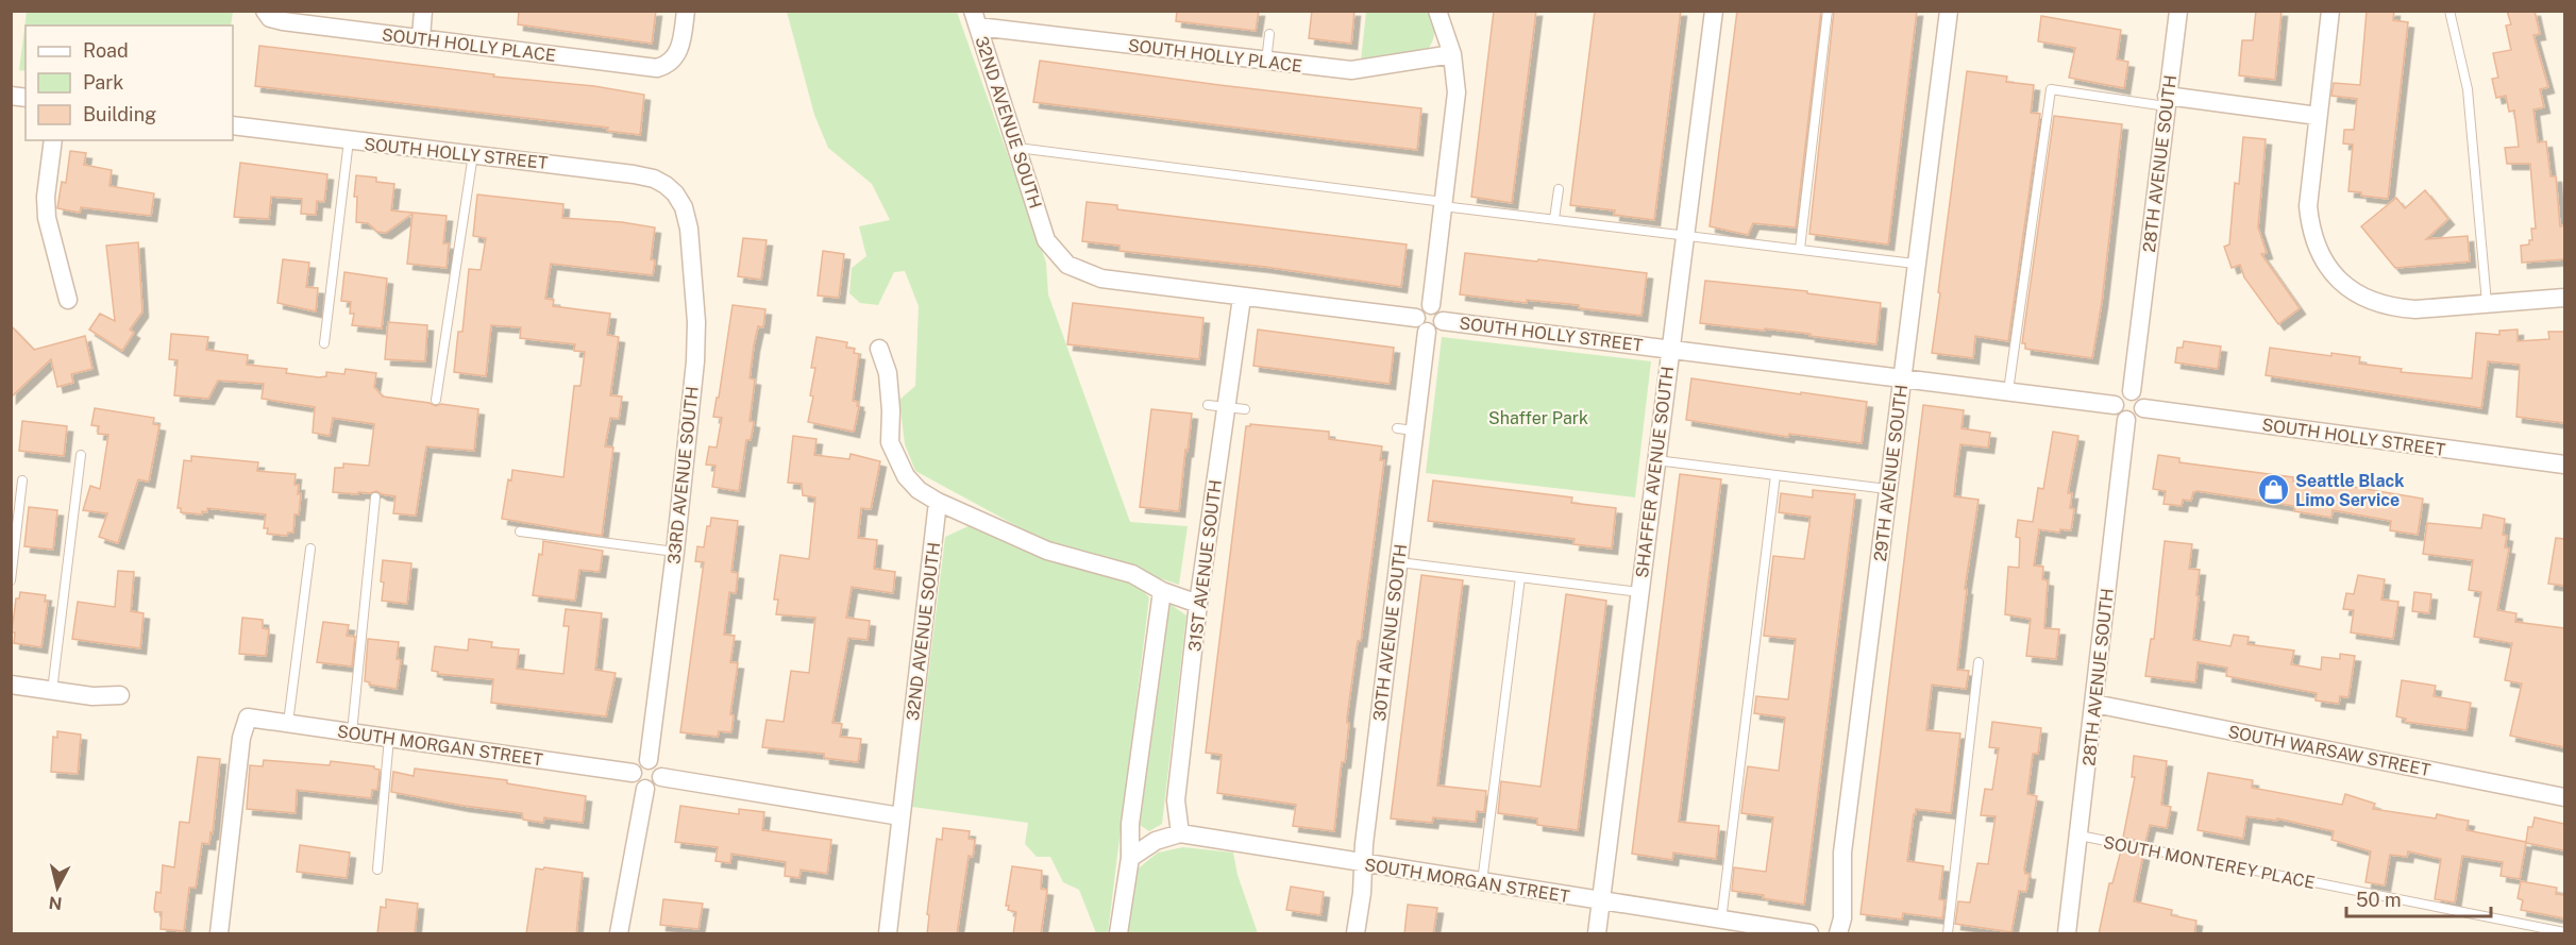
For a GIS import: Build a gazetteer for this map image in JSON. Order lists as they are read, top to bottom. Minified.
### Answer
{"streets":{"street":["SOUTH HOLLY PLACE","32ND AVENUE SOUTH","SOUTH HOLLY STREET","28TH AVENUE SOUTH","SHAFFER AVENUE SOUTH","29TH AVENUE SOUTH","33RD AVENUE SOUTH","31ST AVENUE SOUTH","30TH AVENUE SOUTH","SOUTH MORGAN STREET","SOUTH WARSAW STREET"],"lane":["SOUTH MONTEREY PLACE"]},"crossings":[["SOUTH HOLLY PLACE","32ND AVENUE SOUTH"],["32ND AVENUE SOUTH","31ST AVENUE SOUTH"],["SOUTH HOLLY STREET","28TH AVENUE SOUTH"],["SOUTH HOLLY STREET","SHAFFER AVENUE SOUTH"],["SOUTH HOLLY STREET","29TH AVENUE SOUTH"],["SOUTH HOLLY STREET","33RD AVENUE SOUTH"],["SOUTH HOLLY STREET","30TH AVENUE SOUTH"],["28TH AVENUE SOUTH","SOUTH WARSAW STREET"],["28TH AVENUE SOUTH","SOUTH MONTEREY PLACE"],["SHAFFER AVENUE SOUTH","SOUTH MORGAN STREET"],["33RD AVENUE SOUTH","SOUTH MORGAN STREET"],["31ST AVENUE SOUTH","SOUTH MORGAN STREET"],["30TH AVENUE SOUTH","SOUTH MORGAN STREET"]],"parks":["Shaffer Park"],"places":{"shop":["Seattle Black Limo Service"]},"legend":["Road","Park","Building"],"scale_bar":"50 m","north":"bottom"}
